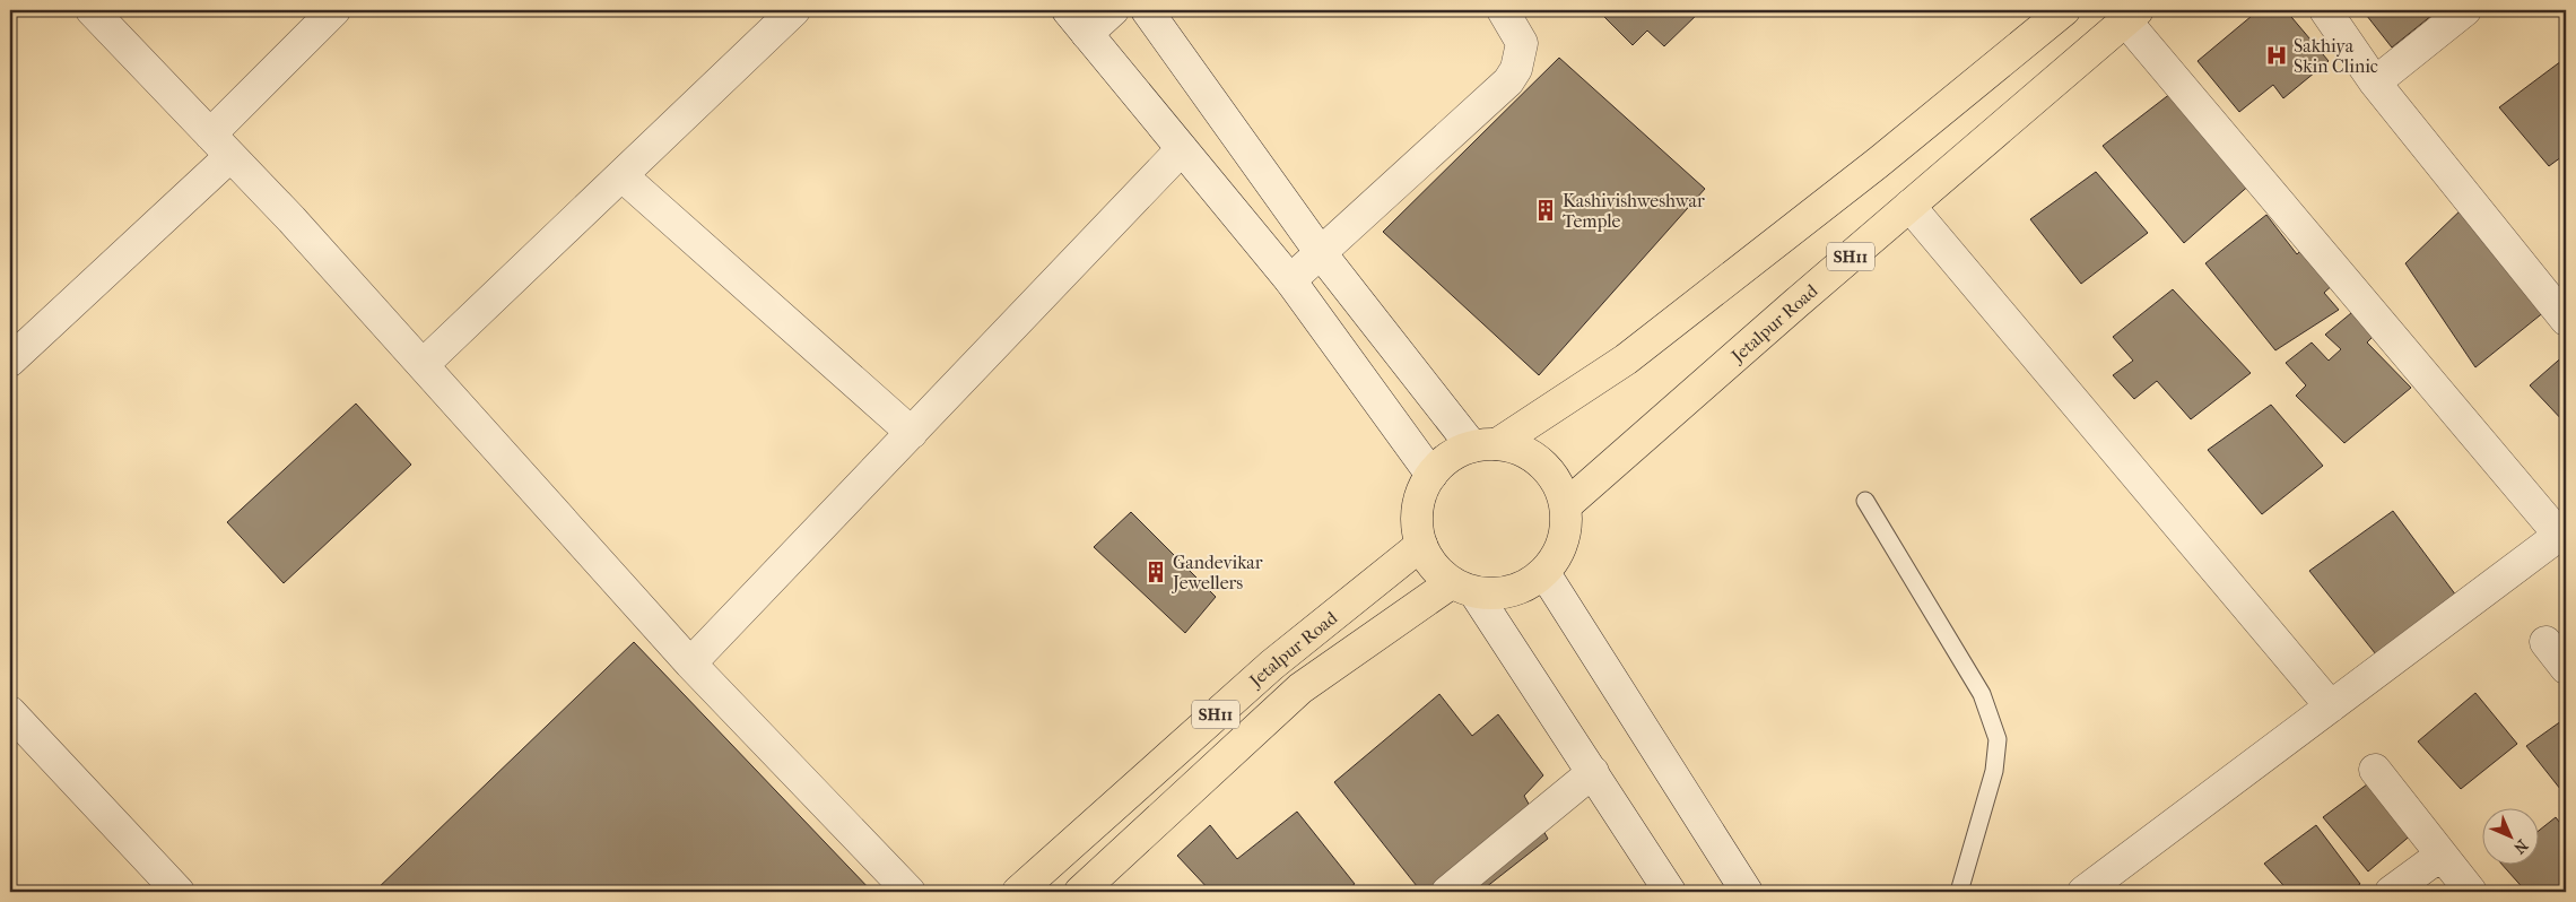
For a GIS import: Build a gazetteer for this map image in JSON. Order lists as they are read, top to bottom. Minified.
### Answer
{"streets":{"main road":["SH11","Jetalpur Road"]},"places":{"hospital":["Sakhiya Skin Clinic"],"building":["Kashivishweshwar Temple","Gandevikar Jewellers"]},"north":"bottom right"}
